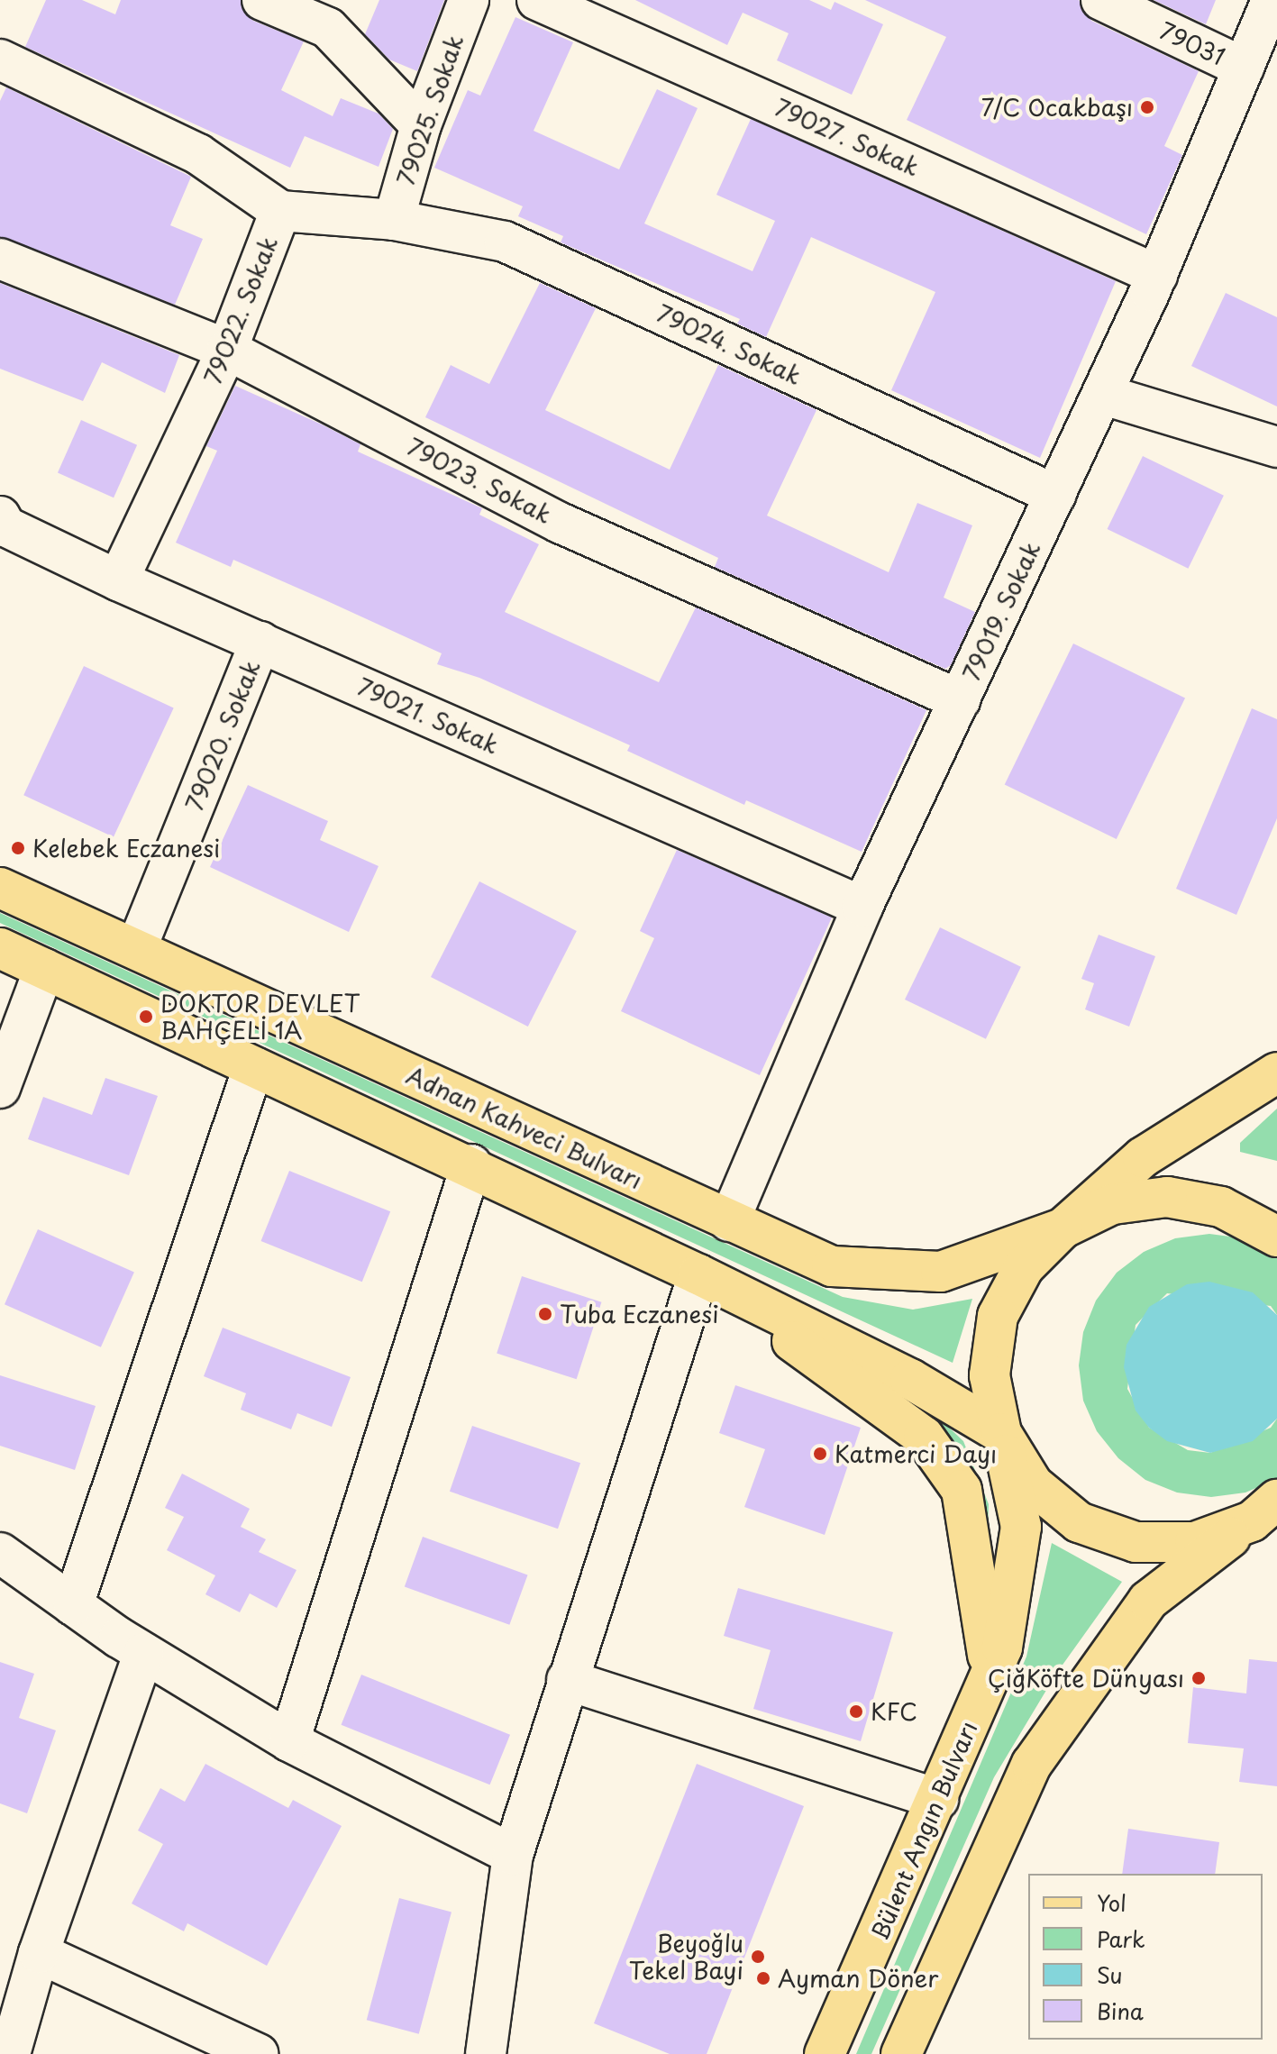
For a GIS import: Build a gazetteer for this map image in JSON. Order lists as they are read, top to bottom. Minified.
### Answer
{"streets":{"main road":["Adnan Kahveci Bulvarı","Bülent Angın Bulvarı"],"street":["79031","79025. Sokak","79027. Sokak","79022. Sokak","79024. Sokak","79023. Sokak","79019. Sokak","79021. Sokak","79020. Sokak"]},"crossings":[["79031","79019. Sokak"],["79025. Sokak","79024. Sokak"],["79027. Sokak","79019. Sokak"],["79022. Sokak","79024. Sokak"],["79022. Sokak","79023. Sokak"],["79022. Sokak","79021. Sokak"],["79024. Sokak","79019. Sokak"],["79023. Sokak","79019. Sokak"],["79019. Sokak","79021. Sokak"],["79019. Sokak","Adnan Kahveci Bulvarı"],["79021. Sokak","79020. Sokak"],["79020. Sokak","Adnan Kahveci Bulvarı"],["Adnan Kahveci Bulvarı","Bülent Angın Bulvarı"]],"places":["7/C Ocakbaşı","Kelebek Eczanesi","DOKTOR DEVLET BAHÇELİ 1A","Tuba Eczanesi","Katmerci Dayı","ÇiğKöfte Dünyası","KFC","Beyoğlu Tekel Bayi","Ayman Döner"],"legend":["Yol","Park","Su","Bina"]}
